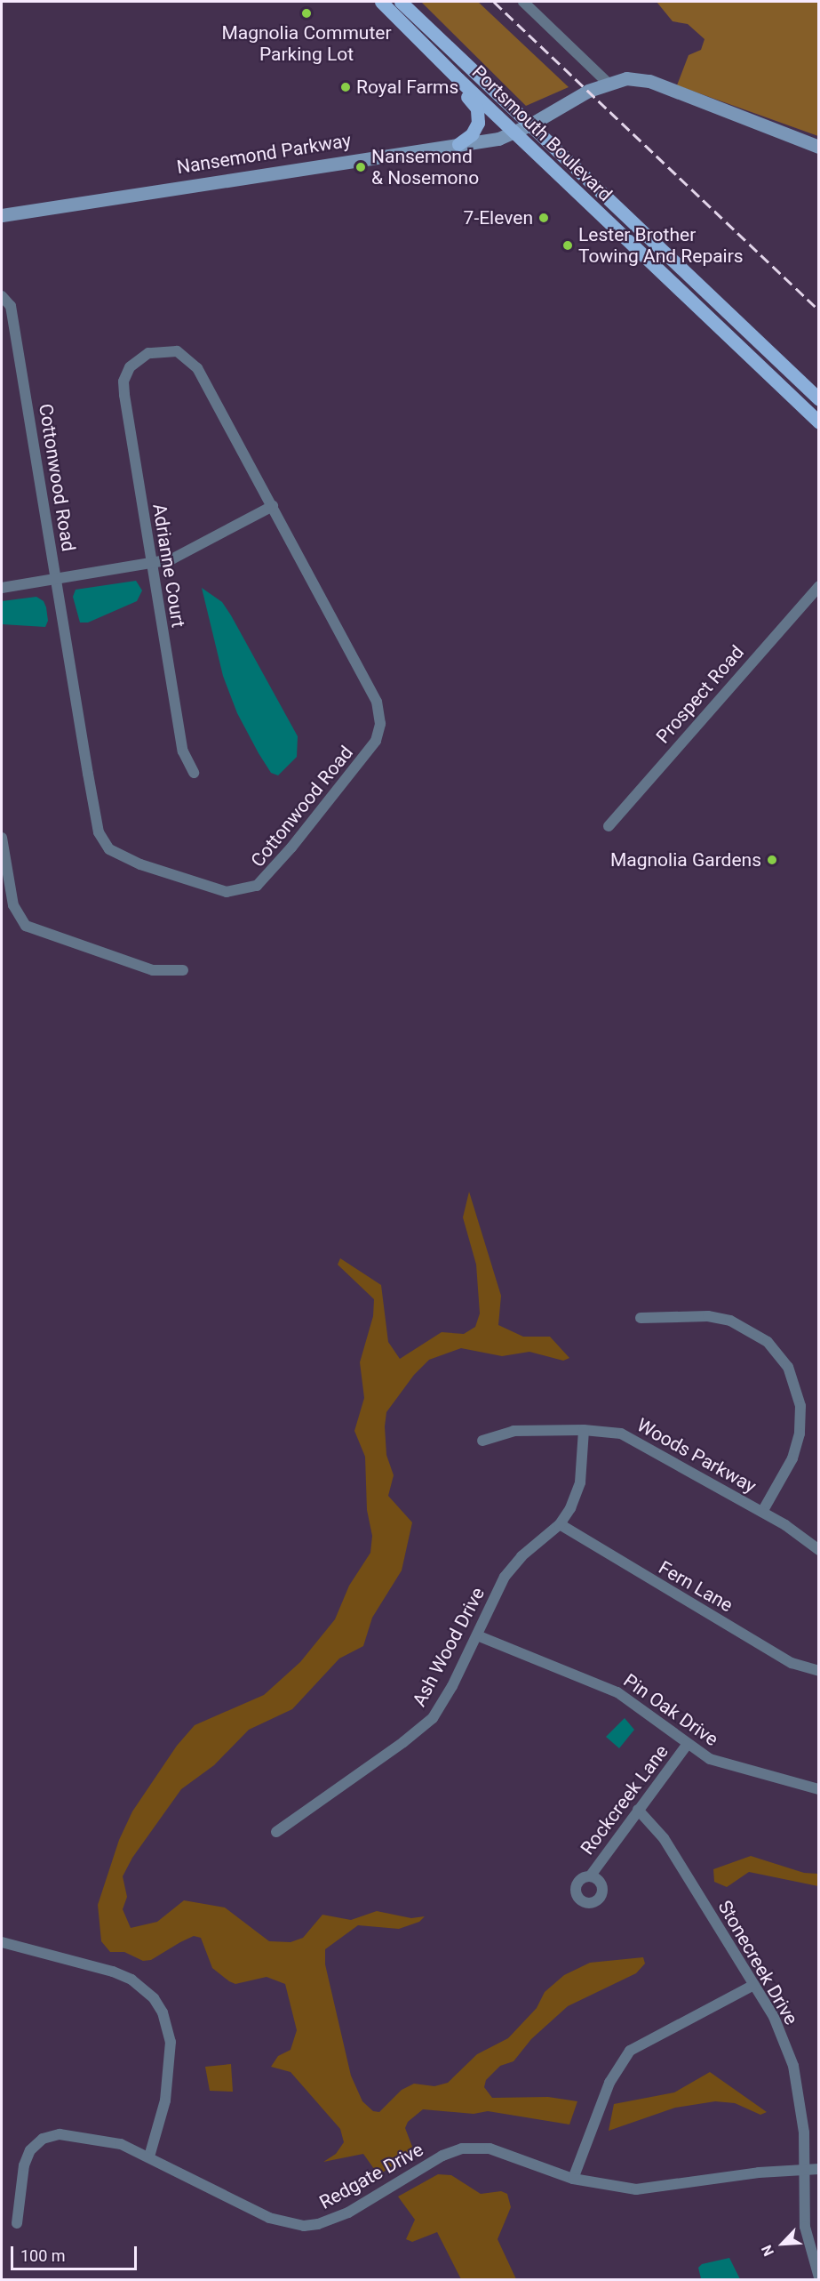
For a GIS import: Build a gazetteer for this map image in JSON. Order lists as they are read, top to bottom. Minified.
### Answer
{"streets":{"main road":["Portsmouth Boulevard","Nansemond Parkway"],"street":["Cottonwood Road","Adrianne Court","Prospect Road","Woods Parkway","Fern Lane","Ash Wood Drive","Pin Oak Drive","Rockcreek Lane","Stonecreek Drive","Redgate Drive"]},"crossings":[["Portsmouth Boulevard","Nansemond Parkway"],["Cottonwood Road","Adrianne Court"],["Woods Parkway","Ash Wood Drive"],["Fern Lane","Ash Wood Drive"],["Ash Wood Drive","Pin Oak Drive"],["Pin Oak Drive","Rockcreek Lane"],["Rockcreek Lane","Stonecreek Drive"],["Stonecreek Drive","Redgate Drive"]],"places":["Magnolia Commuter Parking Lot","Royal Farms","Nansemond & Nosemono","7-Eleven","Lester Brother Towing And Repairs","Magnolia Gardens"],"scale_bar":"100 m","north":"bottom left"}
